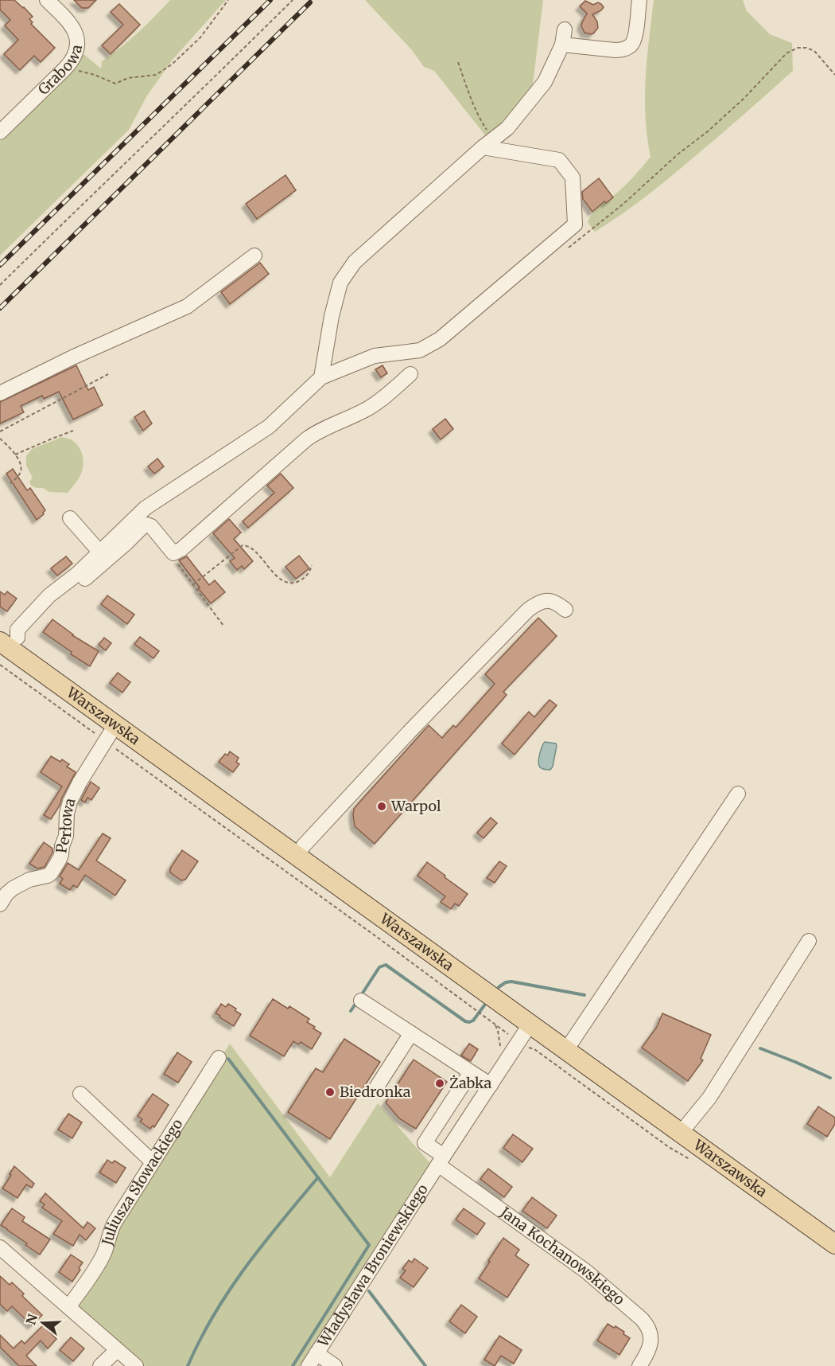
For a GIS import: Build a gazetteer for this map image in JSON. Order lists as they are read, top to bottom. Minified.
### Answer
{"streets":{"main road":["Warszawska"],"street":["Grabowa","Perłowa","Juliusza Słowackiego","Jana Kochanowskiego","Władysława Broniewskiego"]},"crossings":[["Warszawska","Perłowa"],["Warszawska","Władysława Broniewskiego"],["Jana Kochanowskiego","Władysława Broniewskiego"]],"places":["Warpol","Żabka","Biedronka"],"north":"left"}
